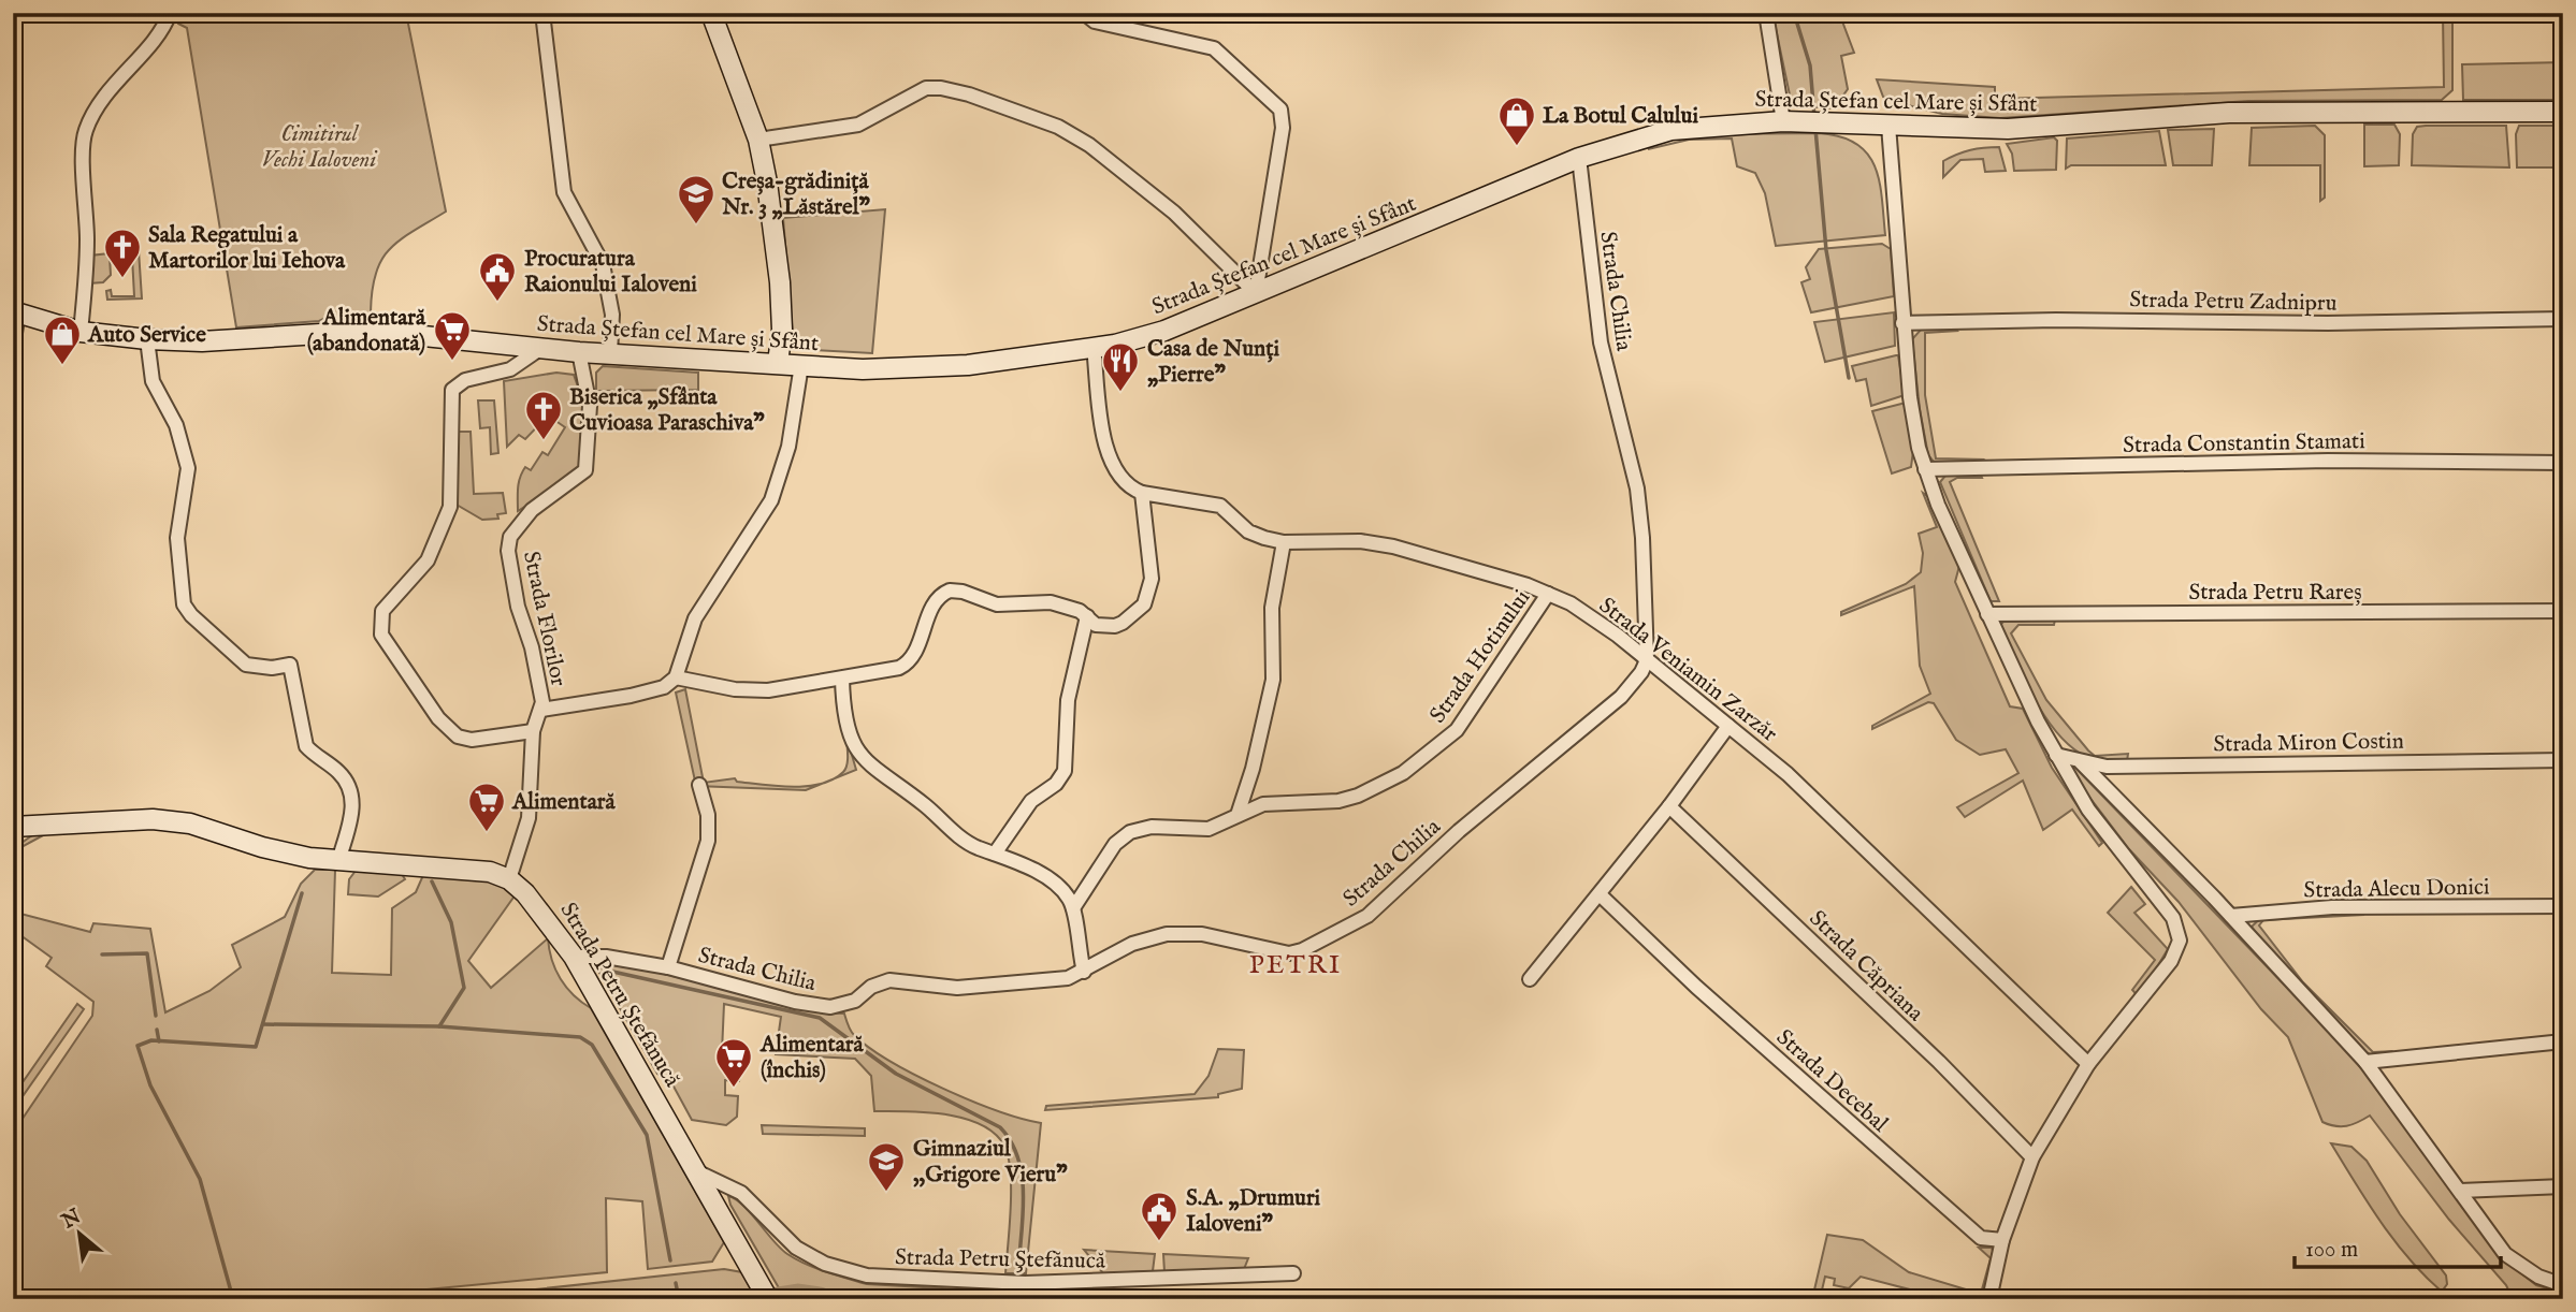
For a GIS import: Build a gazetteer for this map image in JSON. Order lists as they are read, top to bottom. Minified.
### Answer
{"streets":{"main road":["Strada Ștefan cel Mare și Sfânt","Strada Petru Ștefănucă"],"street":["Strada Chilia","Strada Petru Zadnipru","Strada Constantin Stamati","Strada Petru Rareș","Strada Florilor","Strada Hotinului","Strada Veniamin Zarzăr","Strada Miron Costin","Strada Alecu Donici","Strada Căpriana","Strada Decebal","Strada Petru Ştefănucă"]},"crossings":[["Strada Ștefan cel Mare și Sfânt","Strada Chilia"],["Strada Ștefan cel Mare și Sfânt","Strada Florilor"],["Strada Chilia","Strada Veniamin Zarzăr"],["Strada Chilia","Strada Petru Ștefănucă"],["Strada Florilor","Strada Petru Ștefănucă"],["Strada Hotinului","Strada Veniamin Zarzăr"],["Strada Petru Ștefănucă","Strada Petru Ştefănucă"]],"districts":["PETRI"],"parks":["Cimitirul Vechi Ialoveni"],"places":{"shop":["La Botul Calului","Auto Service"],"school or university":["Creșa-grădiniță Nr. 3 „Lăstărel”","Gimnaziul ,,Grigore Vieru\""],"church":["Sala Regatului a Martorilor lui Iehova","Biserica „Sfânta Cuvioasa Paraschiva”"],"public building":["Procuratura Raionului Ialoveni","S.A. „Drumuri Ialoveni”"],"supermarket":["Alimentară (abandonată)","Alimentară","Alimentară (închis)"],"restaurant":["Casa de Nunți „Pierre”"]},"scale_bar":"100 m","north":"top left"}
